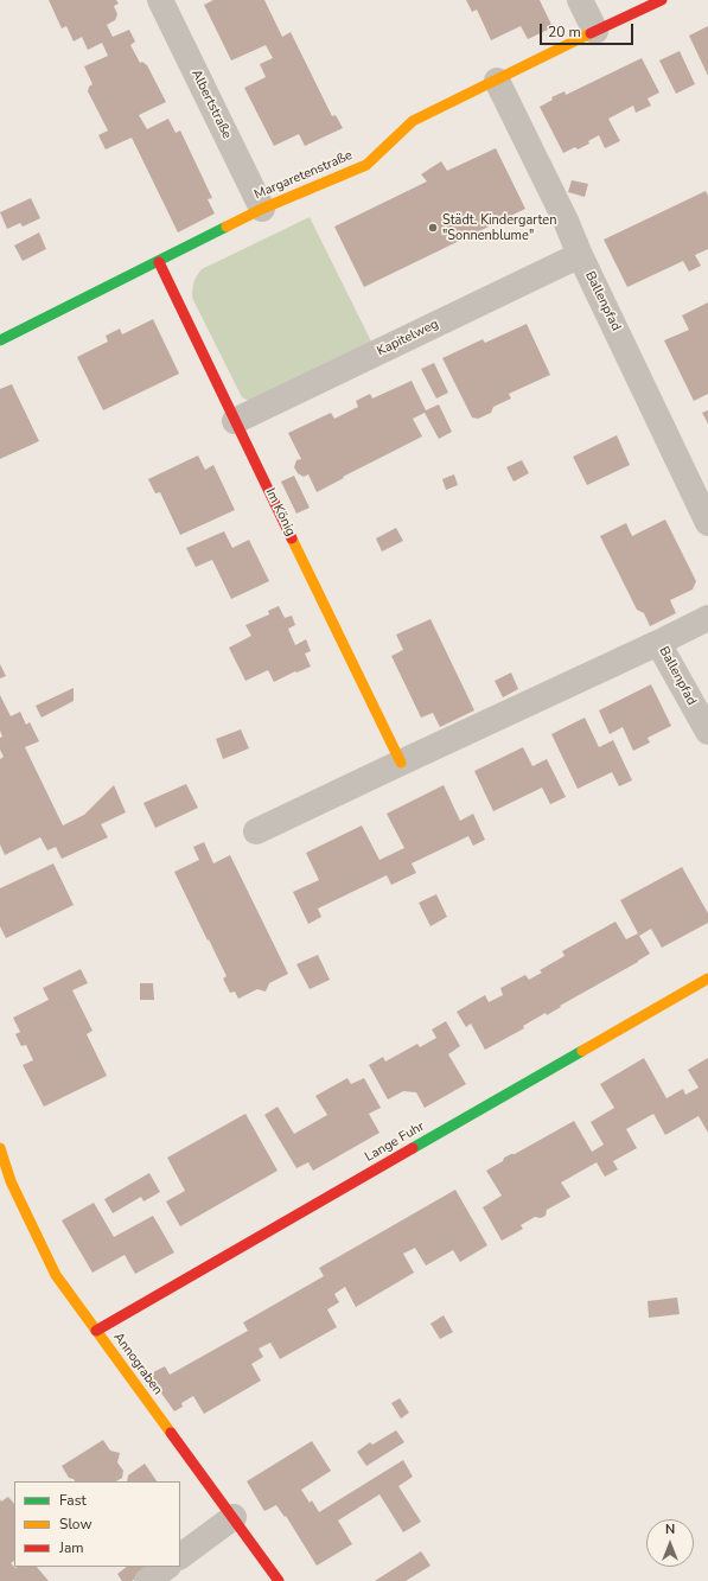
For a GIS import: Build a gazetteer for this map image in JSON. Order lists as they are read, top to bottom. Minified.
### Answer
{"streets":{"street":["Albertstraße","Margaretenstraße","Ballenpfad","Kapitelweg","Im König","Lange Fuhr","Annograben"]},"crossings":[["Albertstraße","Margaretenstraße"],["Margaretenstraße","Ballenpfad"],["Margaretenstraße","Im König"],["Ballenpfad","Kapitelweg"],["Kapitelweg","Im König"],["Lange Fuhr","Annograben"]],"places":["Städt. Kindergarten \"Sonnenblume\""],"legend":["Fast","Slow","Jam"],"scale_bar":"20 m","north":"top"}
